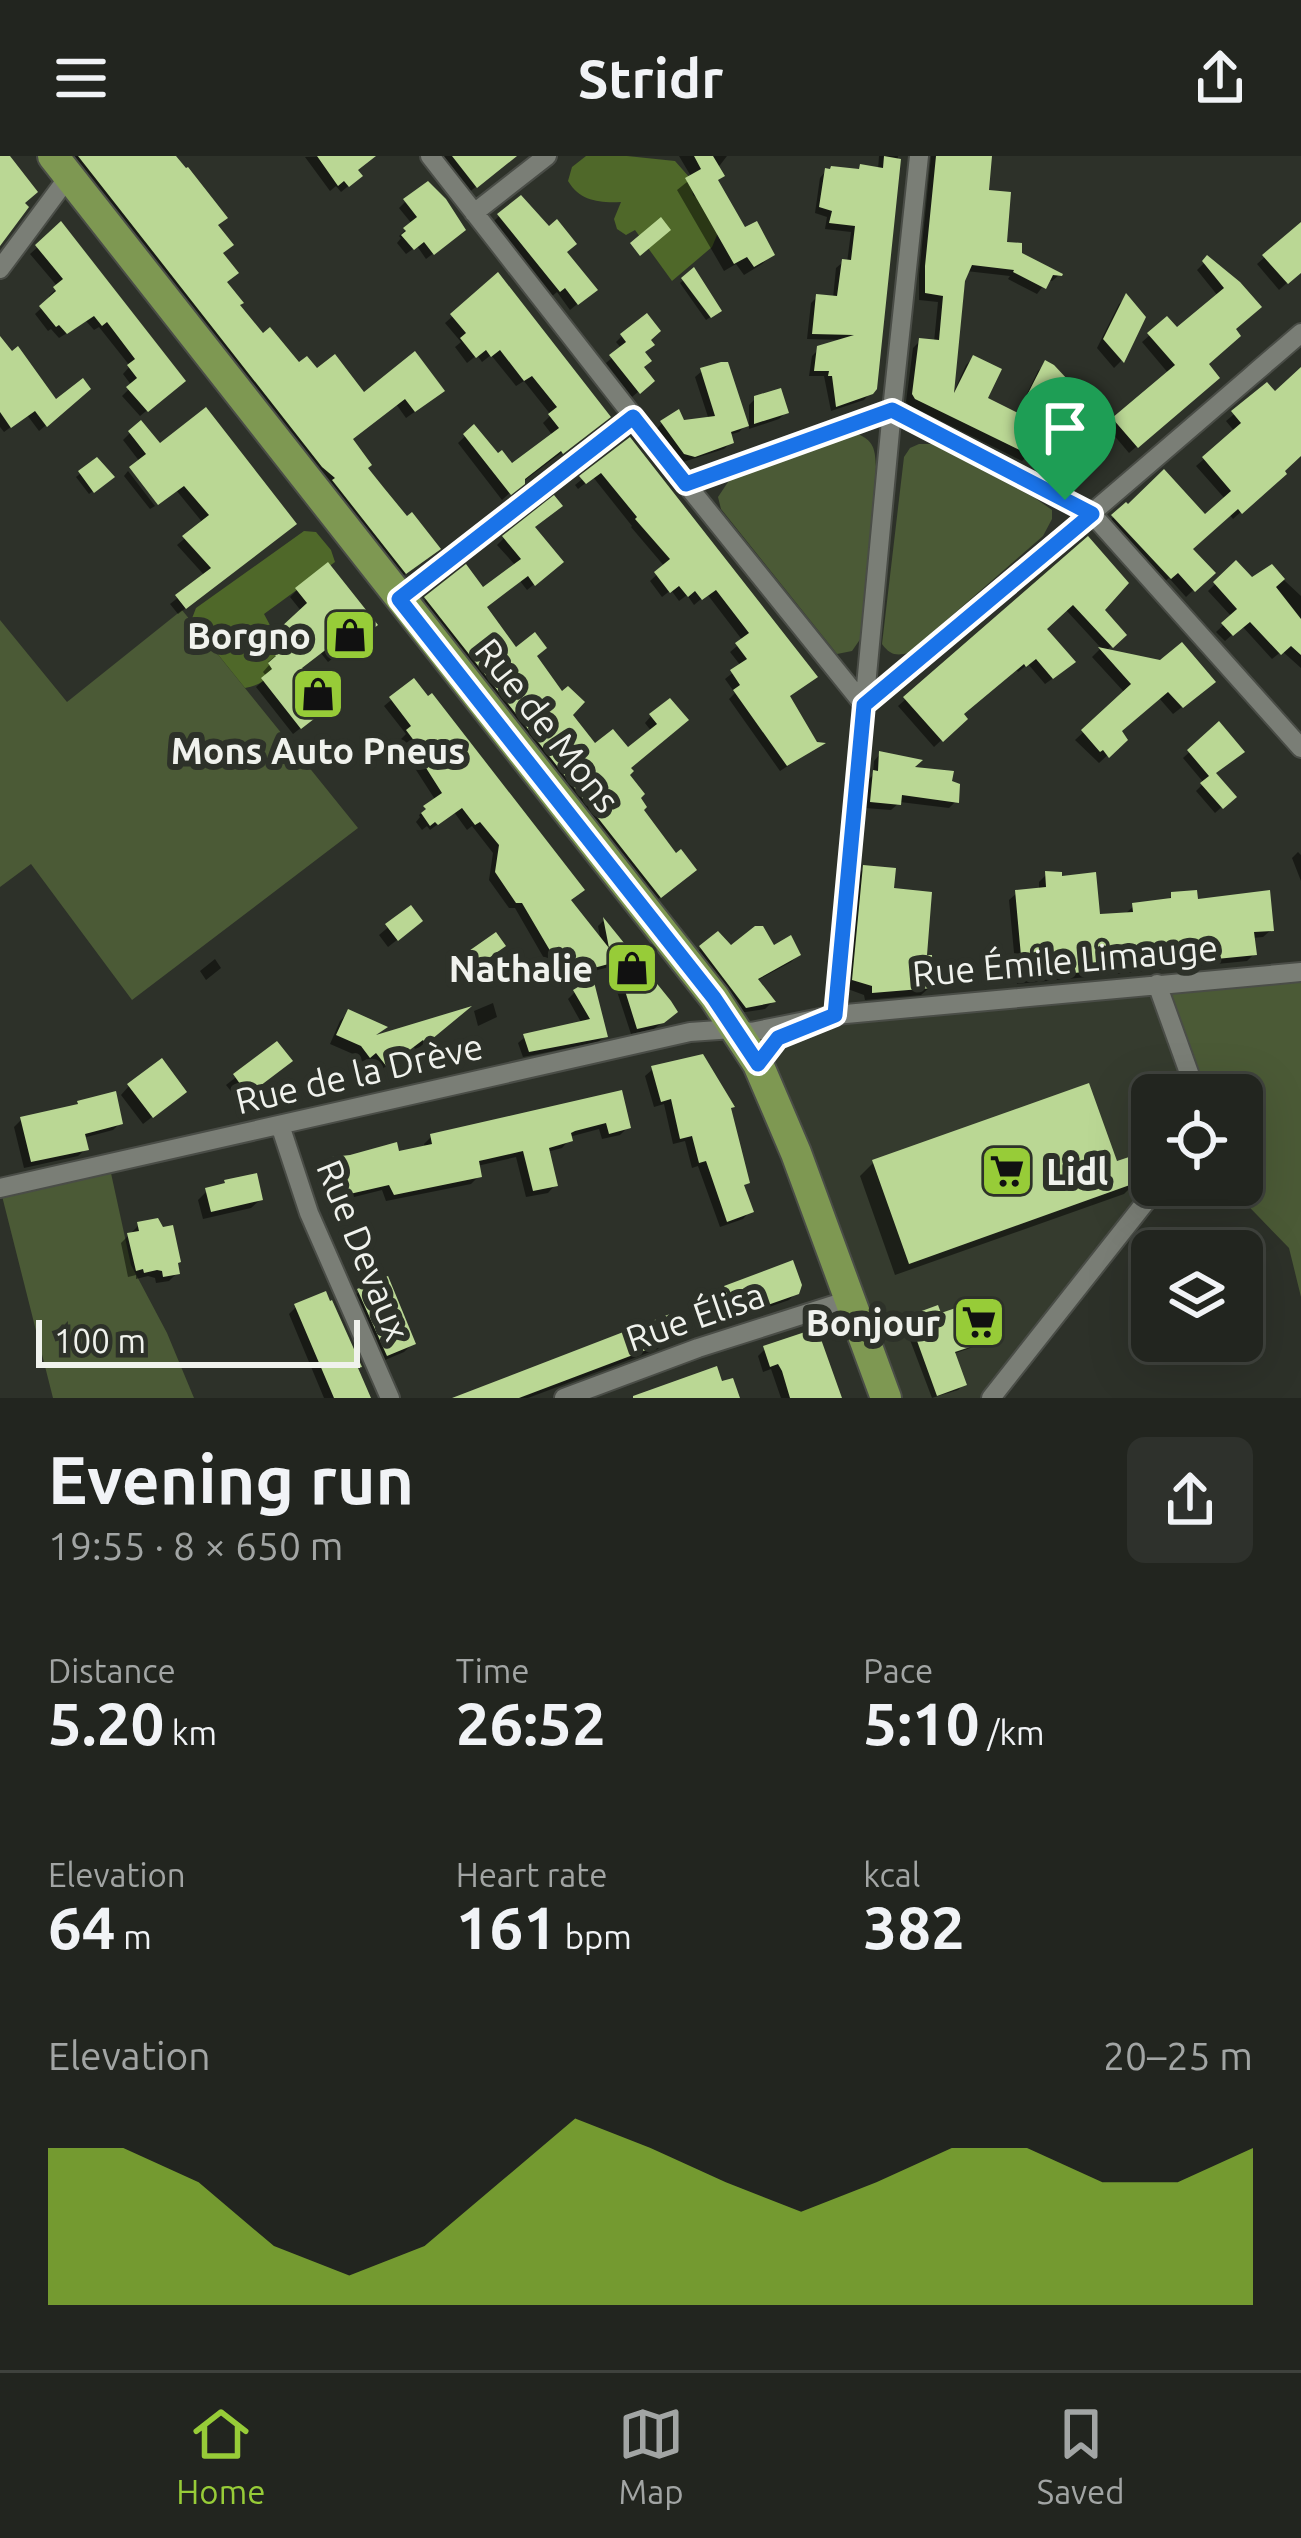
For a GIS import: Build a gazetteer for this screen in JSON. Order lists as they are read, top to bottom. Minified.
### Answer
{"streets":{"main road":["Rue de Mons"],"street":["Rue Émile Limauge","Rue de la Drève","Rue Devaux","Rue Élisa"]},"crossings":[["Rue de Mons","Rue de la Drève"],["Rue de Mons","Rue Élisa"],["Rue Émile Limauge","Rue de la Drève"],["Rue de la Drève","Rue Devaux"]],"places":{"shop":["Borgno","Mons Auto Pneus","Nathalie"],"supermarket":["Lidl","Bonjour"]},"scale_bar":"100 m","page":{"header":"Stridr","scale":"100 m","heading":["Evening run","19:55 · 8 × 650 m"],"stats":[["Distance","5.20 km"],["Time","26:52"],["Pace","5:10 /km"],["Elevation","64 m"],["Heart rate","161 bpm"],["kcal","382"]],"chart":["Elevation","20–25 m"],"tabs":["Home","Map","Saved"]}}
